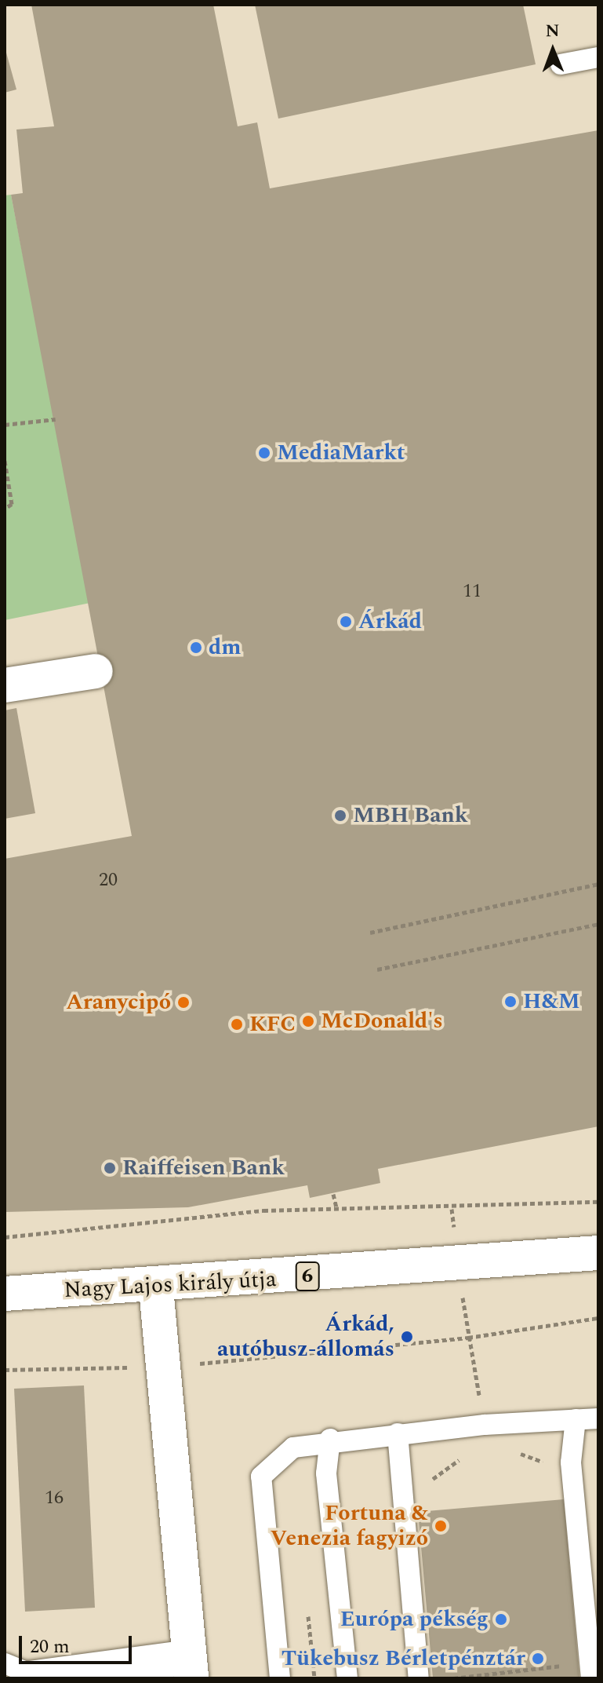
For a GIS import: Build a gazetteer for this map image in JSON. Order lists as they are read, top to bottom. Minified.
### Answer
{"streets":{"street":["6","Nagy Lajos király útja"]},"places":["MediaMarkt","Árkád","dm","MBH Bank","H&M","Aranycipó","McDonald's","KFC","Raiffeisen Bank","Árkád, autóbusz-állomás","Fortuna & Venezia fagyizó","Európa pékség","Tükebusz Bérletpénztár"],"house_numbers":["11","20","16"],"scale_bar":"20 m","north":"top"}
